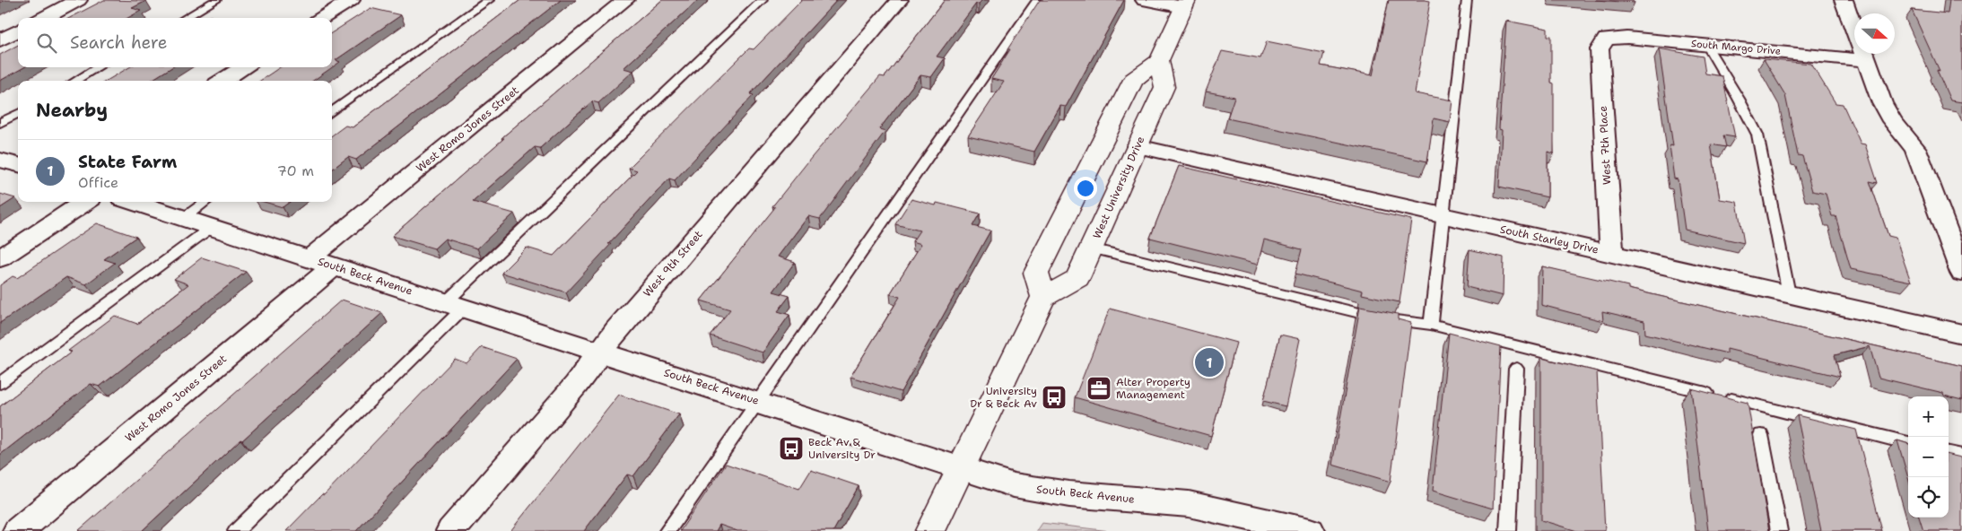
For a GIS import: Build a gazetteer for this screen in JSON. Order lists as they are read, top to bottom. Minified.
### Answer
{"streets":{"main road":["West University Drive"],"street":["South Margo Drive","West Romo Jones Street","West 7th Place","South Starley Drive","West 9th Street","South Beck Avenue"]},"crossings":[["South Margo Drive","West 7th Place"],["West Romo Jones Street","South Beck Avenue"],["West 7th Place","South Starley Drive"],["West University Drive","South Starley Drive"],["West 9th Street","South Beck Avenue"]],"places":{"office":["Alter Property Management"],"bus stop":["University Dr & Beck Av","Beck Av & University Dr"]},"north":"right","page":{"search":"Search here","heading":"Nearby","list":[{"mark":"1","name":"State Farm","note":"Office","value":"70 m"}],"pins":"1","map_buttons":["+","−"]}}
